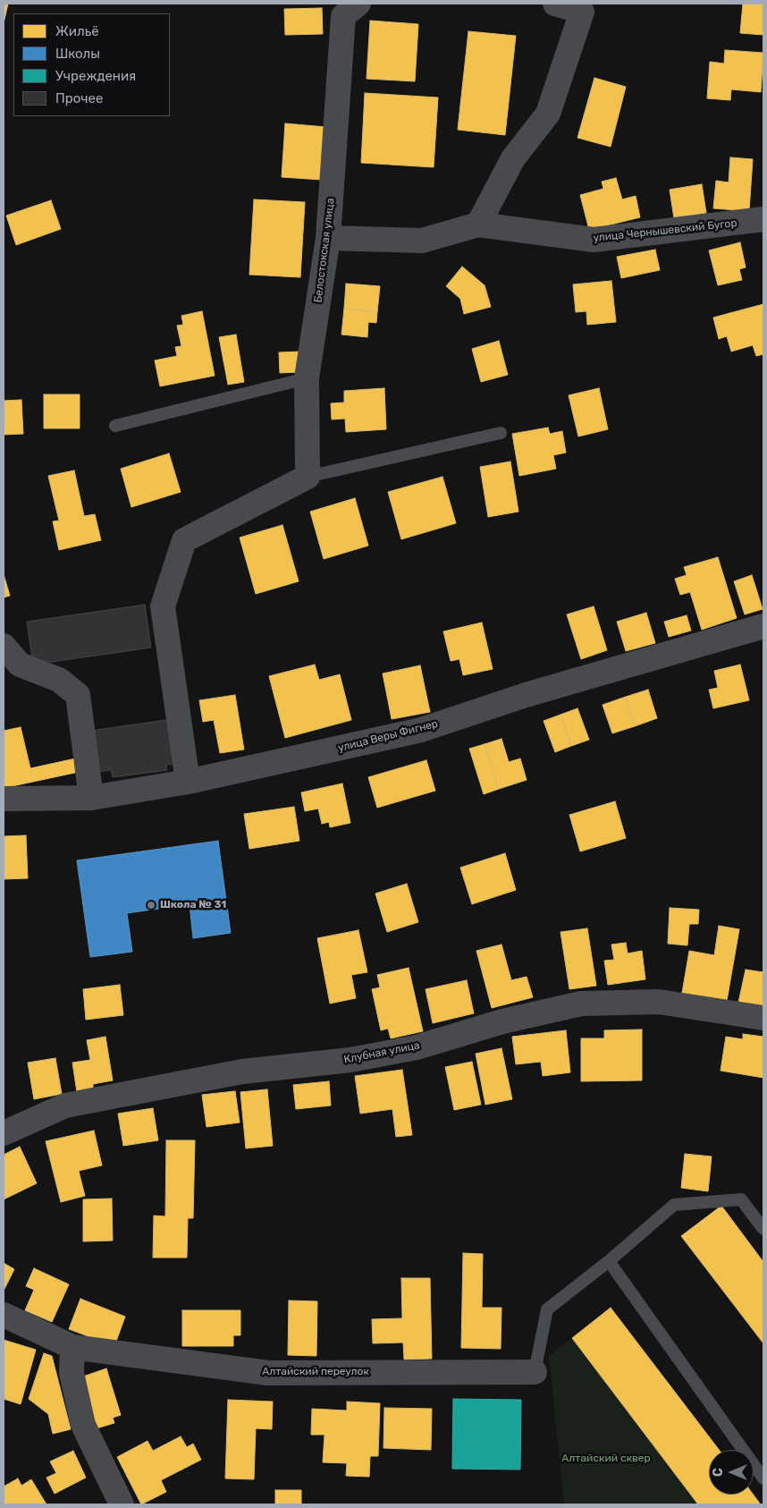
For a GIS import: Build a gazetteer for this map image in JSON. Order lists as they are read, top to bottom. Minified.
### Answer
{"streets":{"street":["улица Чернышевский Бугор","Белостокская улица","улица Веры Фигнер","Клубная улица","Алтайский переулок"]},"crossings":[["улица Чернышевский Бугор","Белостокская улица"]],"parks":["Алтайский сквер"],"places":["Школа № 31"],"legend":["Жильё","Школы","Учреждения","Прочее"],"north":"left"}
